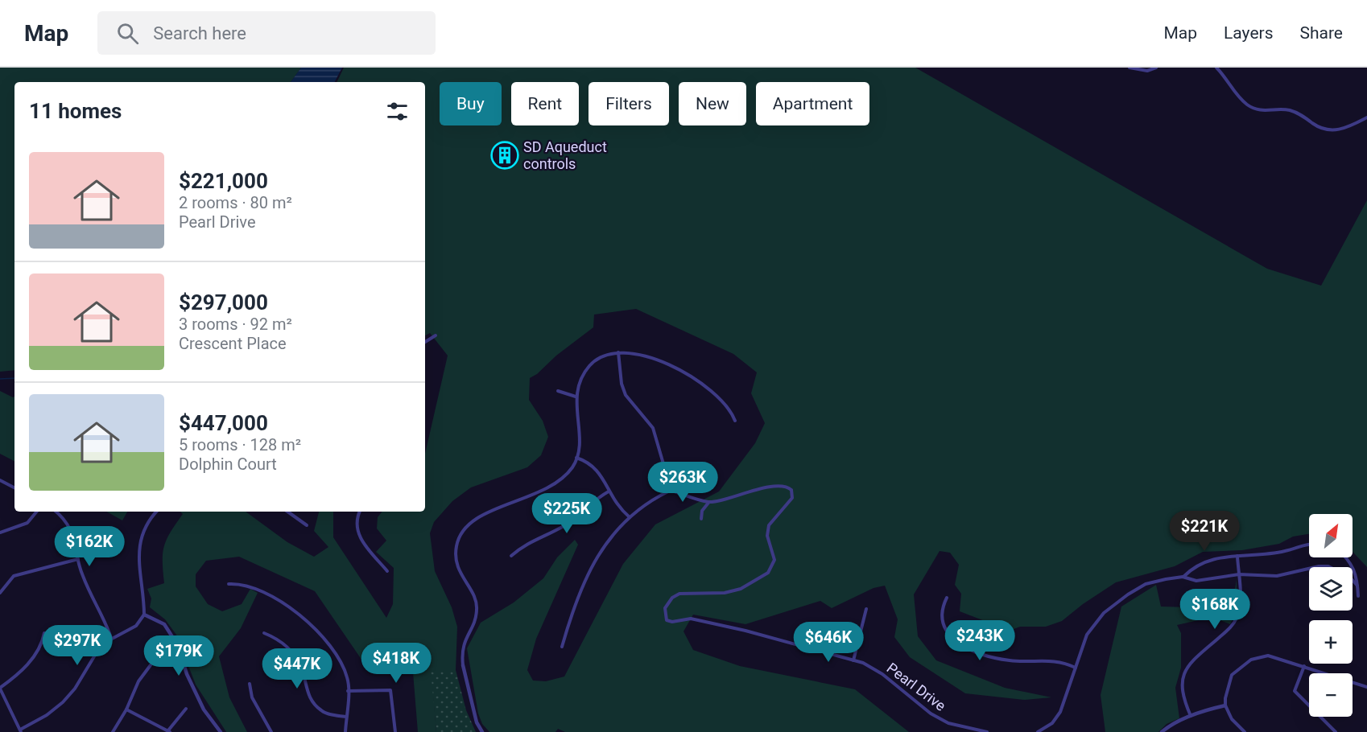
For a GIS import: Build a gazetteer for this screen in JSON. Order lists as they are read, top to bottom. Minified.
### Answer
{"streets":{"street":["Pearl Drive"]},"places":{"building":["SD Aqueduct controls"]},"north":"top right","page":{"header":"Map","search":"Search here","nav":["Map","Layers","Share"],"chip":["Buy","Rent","Filters","New","Apartment"],"heading":"11 homes","list":[{"name":"$221,000","note":"2 rooms · 80 m² · Pearl Drive"},{"name":"$297,000","note":"3 rooms · 92 m² · Crescent Place"},{"name":"$447,000","note":"5 rooms · 128 m² · Dolphin Court"}],"price":["$263K","$225K","$221K","$162K","$168K","$243K","$646K","$297K","$179K","$418K","$447K"],"map_buttons":["+","−"]}}
